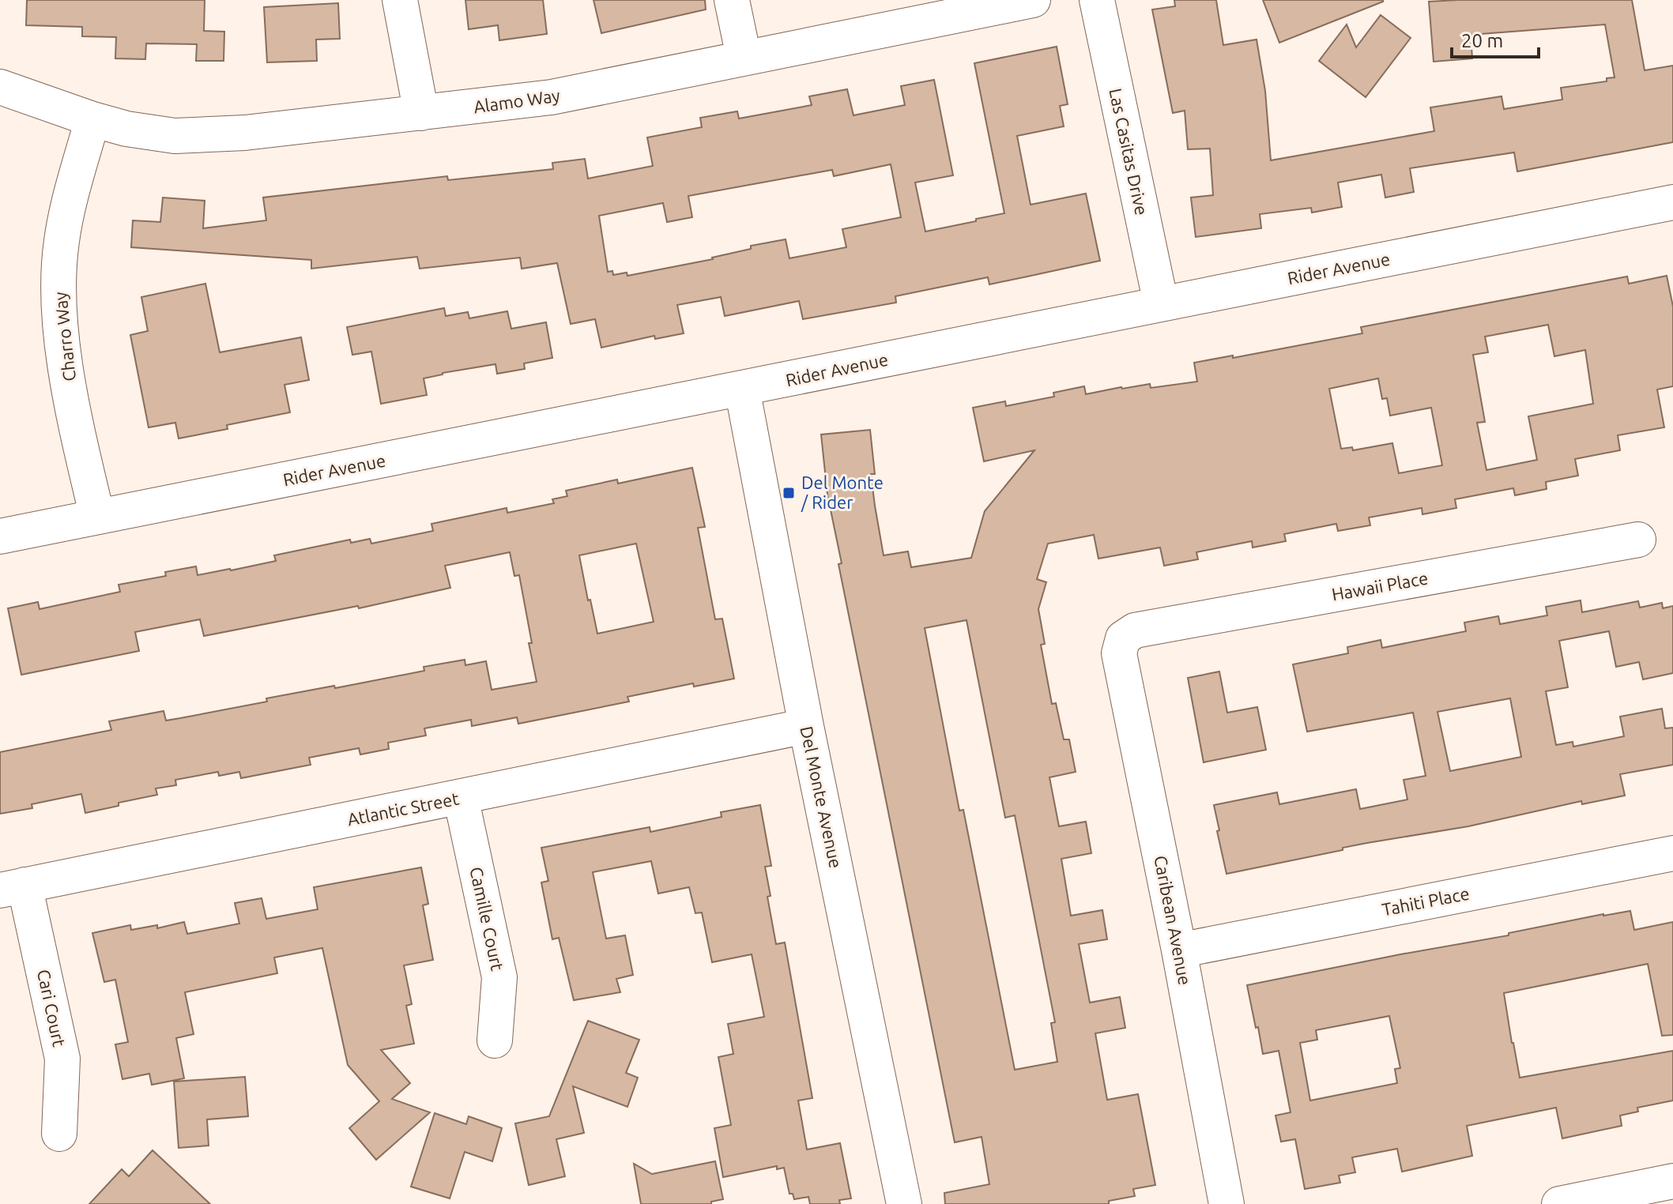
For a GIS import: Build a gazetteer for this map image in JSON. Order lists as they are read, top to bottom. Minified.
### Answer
{"streets":{"street":["Alamo Way","Las Casitas Drive","Rider Avenue","Charro Way","Hawaii Place","Del Monte Avenue","Atlantic Street","Tahiti Place","Camille Court","Caribean Avenue","Cari Court"]},"crossings":[["Alamo Way","Charro Way"],["Las Casitas Drive","Rider Avenue"],["Rider Avenue","Charro Way"],["Rider Avenue","Del Monte Avenue"],["Hawaii Place","Caribean Avenue"],["Del Monte Avenue","Atlantic Street"],["Atlantic Street","Camille Court"],["Atlantic Street","Cari Court"],["Tahiti Place","Caribean Avenue"]],"places":{"transit":["Del Monte / Rider"]},"scale_bar":"20 m"}
